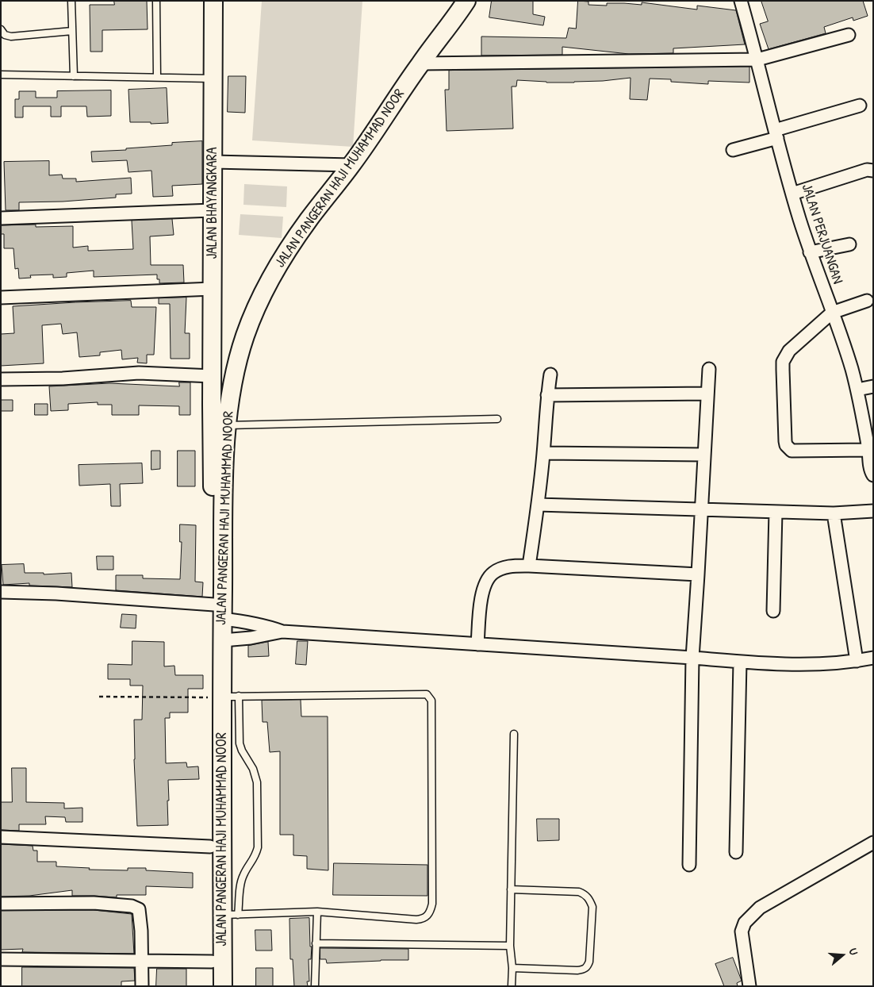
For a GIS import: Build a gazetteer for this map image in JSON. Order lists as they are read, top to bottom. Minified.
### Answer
{"streets":{"main road":["JALAN PANGERAN HAJI MUHAMMAD NOOR","JALAN BHAYANGKARA"],"street":["JALAN PERJUANGAN"]},"crossings":[["JALAN PANGERAN HAJI MUHAMMAD NOOR","JALAN BHAYANGKARA"]],"north":"right"}
